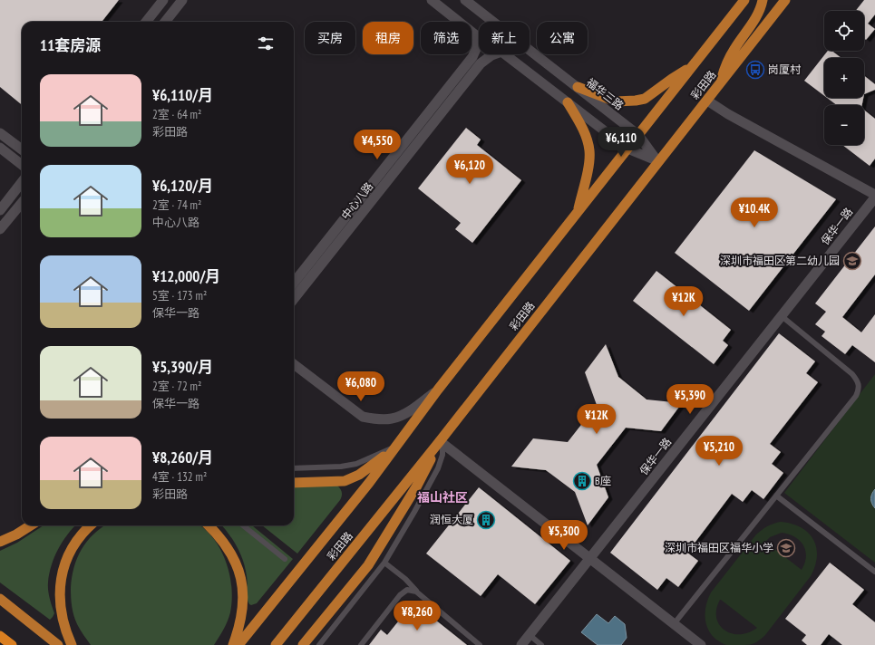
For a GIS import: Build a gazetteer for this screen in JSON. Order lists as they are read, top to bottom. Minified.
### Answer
{"streets":{"main road":["彩田路"],"street":["福华三路","中心八路","保华一路"]},"crossings":[["彩田路","福华三路"]],"districts":["福山社区"],"places":{"bus stop":["岗厦村"],"school or university":["深圳市福田区第二幼儿园","深圳市福田区福华小学"],"building":["B座","润恒大厦"]},"page":{"map_buttons":["+","−"],"chip":["买房","租房","筛选","新上","公寓"],"heading":"11套房源","list":[{"name":"¥6,110/月","note":"2室 · 64 m² · 彩田路"},{"name":"¥6,120/月","note":"2室 · 74 m² · 中心八路"},{"name":"¥12,000/月","note":"5室 · 173 m² · 保华一路"},{"name":"¥5,390/月","note":"2室 · 72 m² · 保华一路"},{"name":"¥8,260/月","note":"4室 · 132 m² · 彩田路"}],"price":["¥6,110","¥4,550","¥6,120","¥10.4K","¥12K","¥6,080","¥5,390","¥12K","¥5,210","¥5,300","¥8,260"]}}
